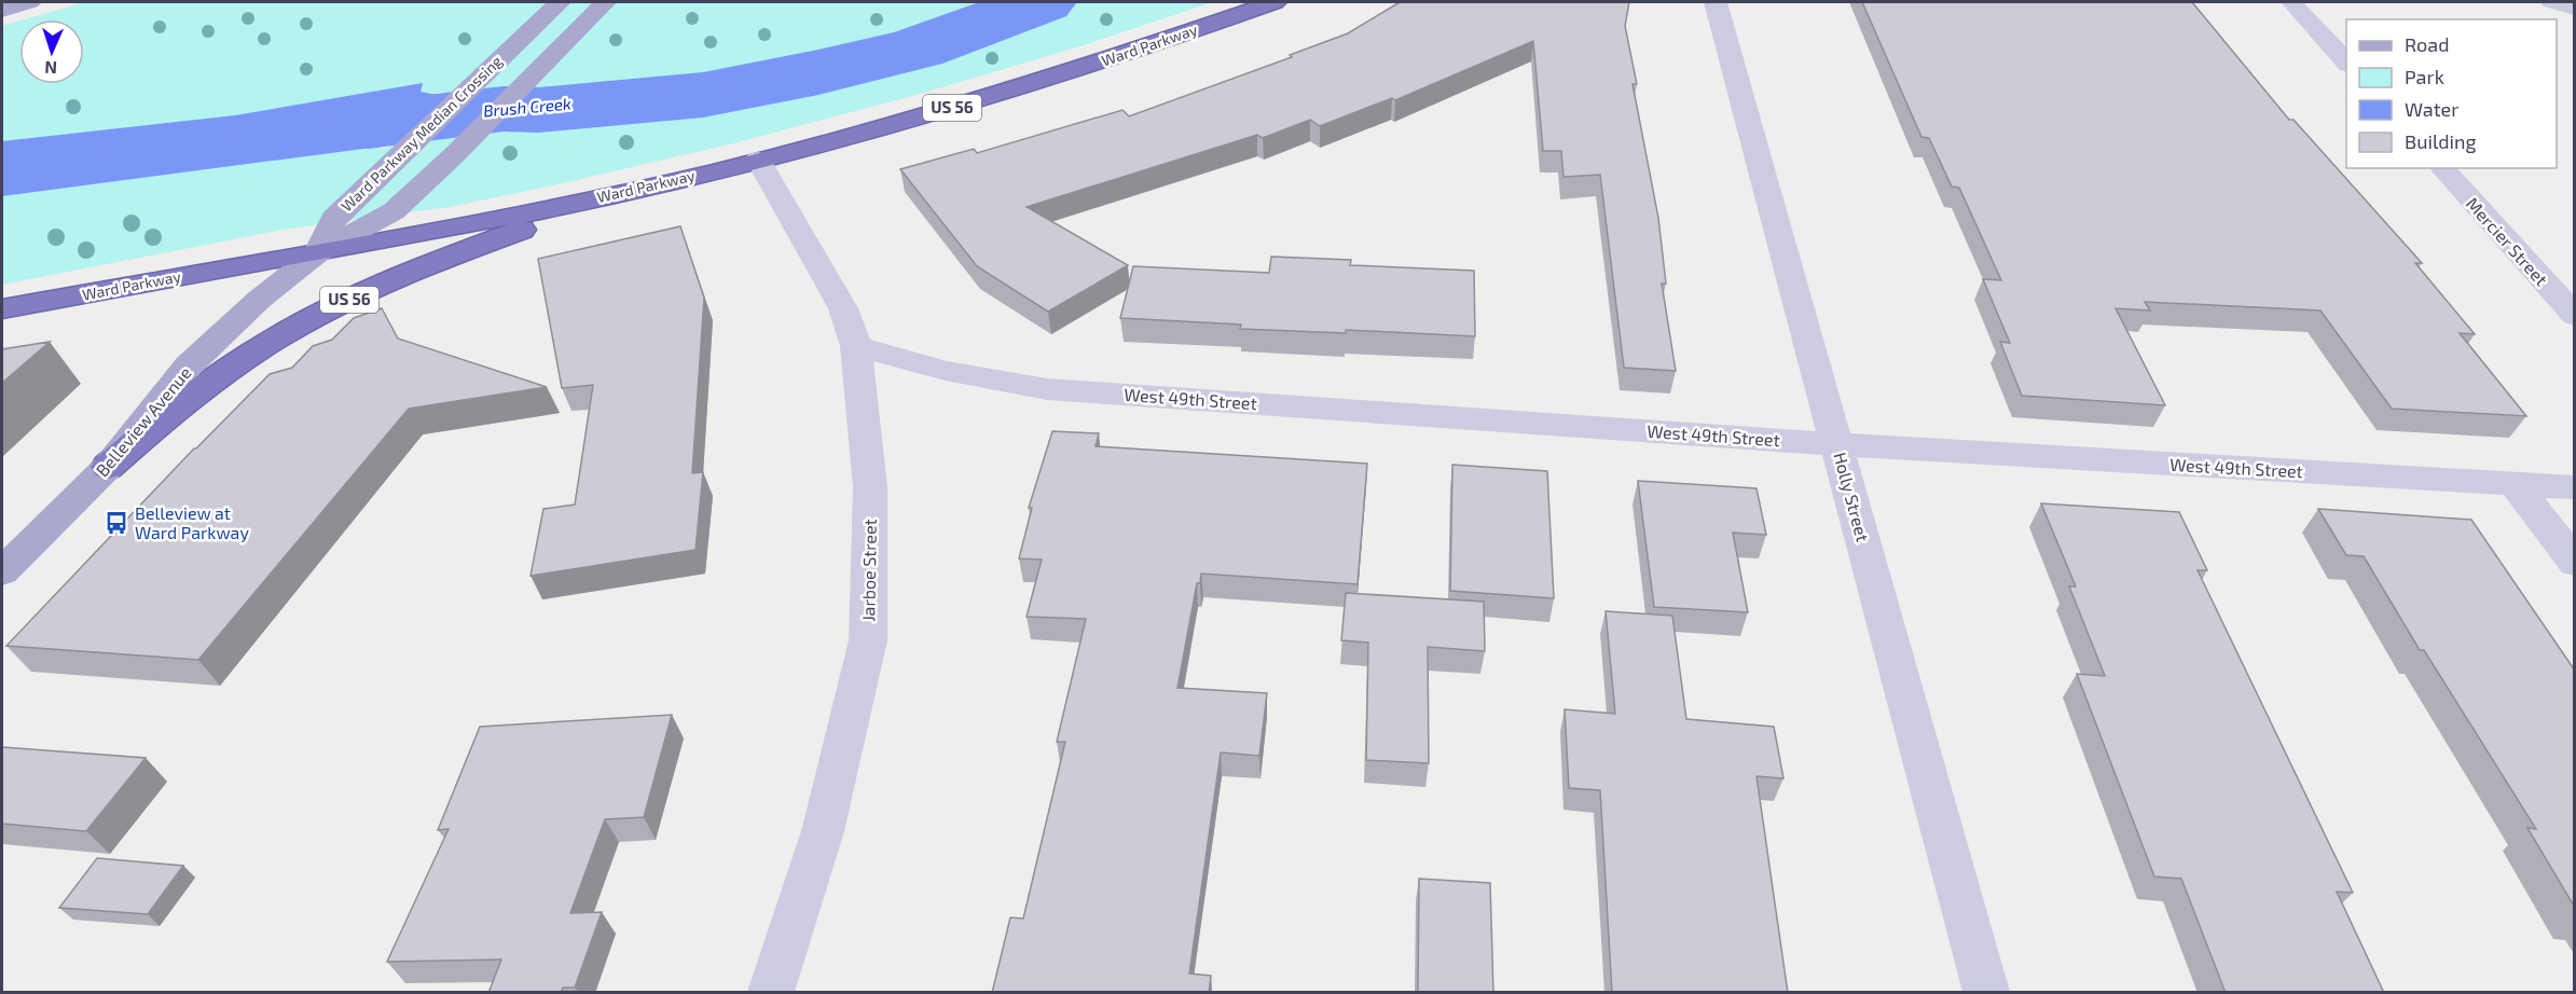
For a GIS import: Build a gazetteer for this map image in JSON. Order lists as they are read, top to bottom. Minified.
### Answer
{"streets":{"highway":["Ward Parkway","US 56"],"main road":["Ward Parkway Median Crossing","Belleview Avenue"],"street":["Mercier Street","West 49th Street","Holly Street","Jarboe Street"]},"crossings":[["Ward Parkway","US 56"],["Ward Parkway","Ward Parkway Median Crossing"],["Ward Parkway","Belleview Avenue"],["Ward Parkway","Jarboe Street"],["US 56","Belleview Avenue"],["Ward Parkway Median Crossing","Belleview Avenue"],["West 49th Street","Holly Street"],["West 49th Street","Jarboe Street"]],"water":["Brush Creek"],"places":{"bus stop":["Belleview at Ward Parkway"]},"legend":["Road","Park","Water","Building"],"north":"bottom"}
